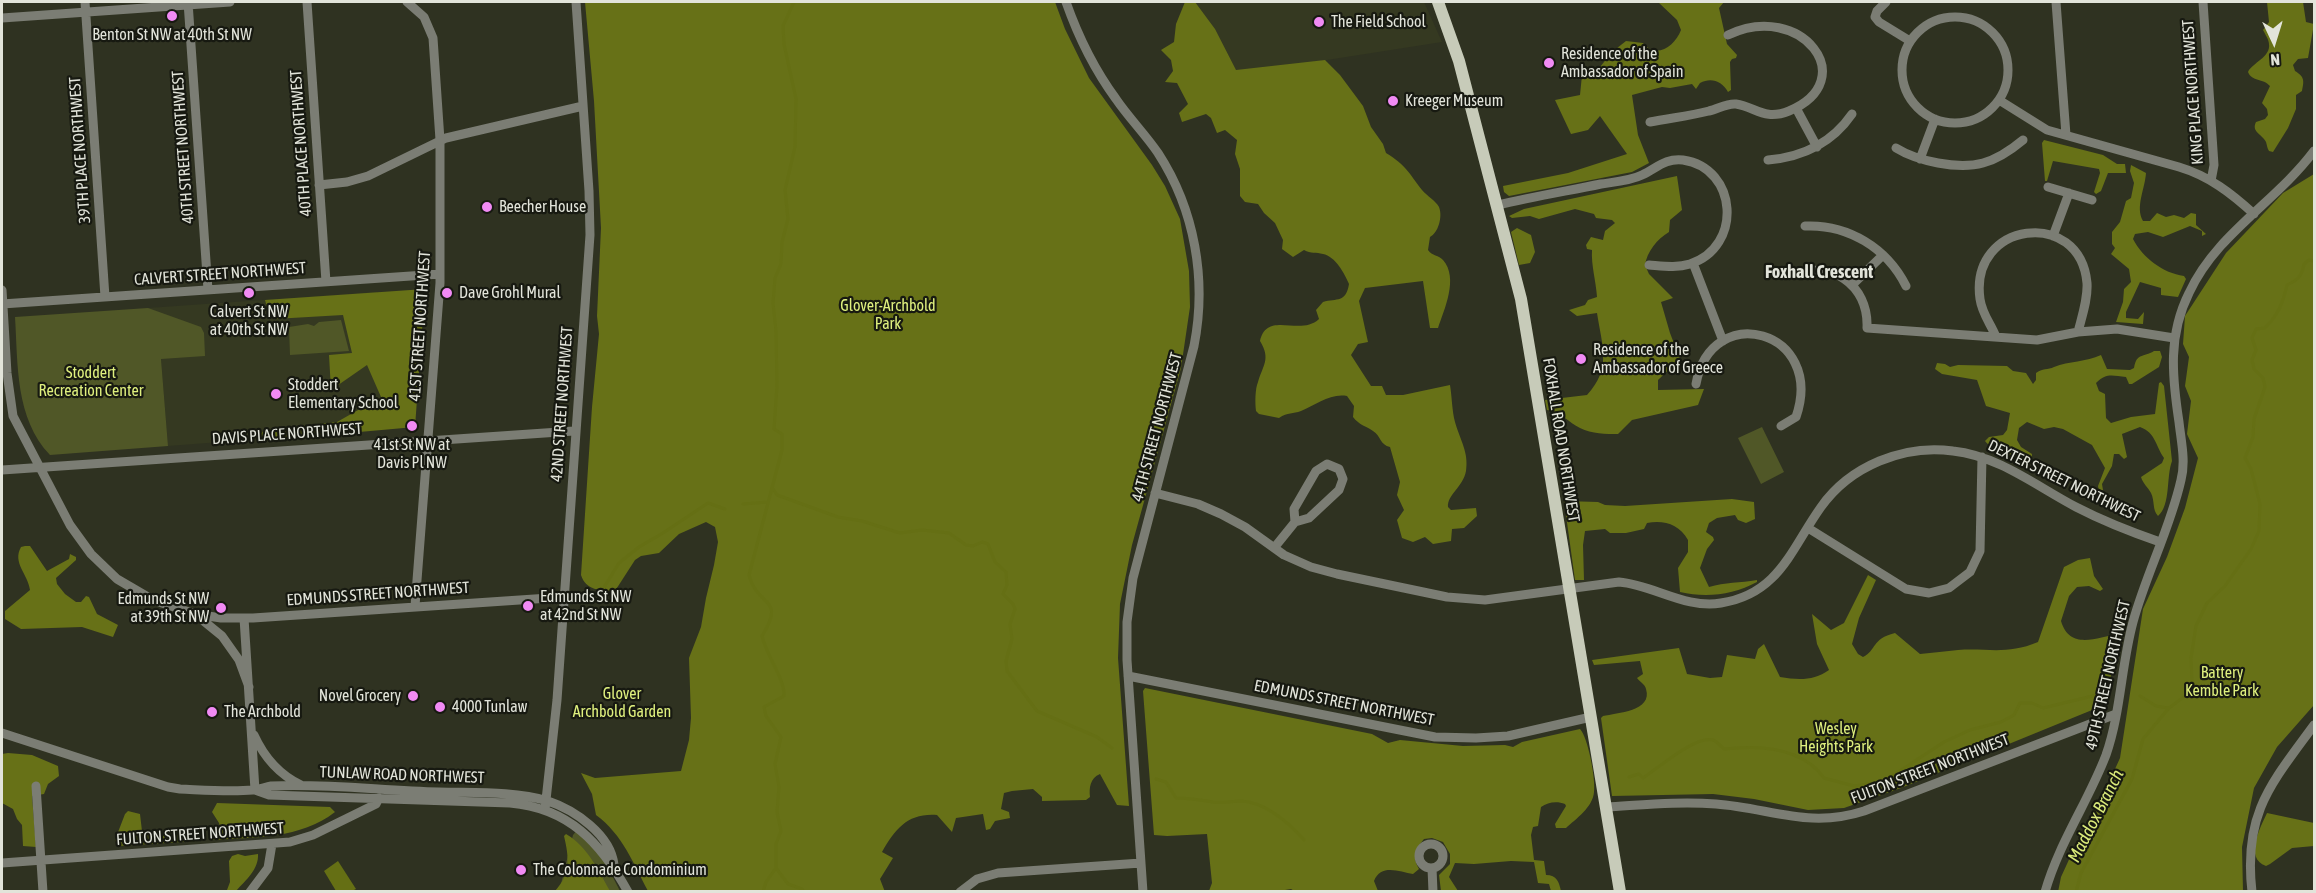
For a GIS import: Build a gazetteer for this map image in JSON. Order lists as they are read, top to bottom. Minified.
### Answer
{"streets":{"main road":["FOXHALL ROAD NORTHWEST"],"street":["KING PLACE NORTHWEST","40TH PLACE NORTHWEST","40TH STREET NORTHWEST","39TH PLACE NORTHWEST","CALVERT STREET NORTHWEST","41ST STREET NORTHWEST","42ND STREET NORTHWEST","44TH STREET NORTHWEST","DAVIS PLACE NORTHWEST","DEXTER STREET NORTHWEST","EDMUNDS STREET NORTHWEST","49TH STREET NORTHWEST","FULTON STREET NORTHWEST","TUNLAW ROAD NORTHWEST"]},"crossings":[["40TH PLACE NORTHWEST","CALVERT STREET NORTHWEST"],["40TH STREET NORTHWEST","CALVERT STREET NORTHWEST"],["39TH PLACE NORTHWEST","CALVERT STREET NORTHWEST"],["CALVERT STREET NORTHWEST","41ST STREET NORTHWEST"],["CALVERT STREET NORTHWEST","EDMUNDS STREET NORTHWEST"],["41ST STREET NORTHWEST","DAVIS PLACE NORTHWEST"],["41ST STREET NORTHWEST","EDMUNDS STREET NORTHWEST"],["42ND STREET NORTHWEST","DAVIS PLACE NORTHWEST"],["42ND STREET NORTHWEST","EDMUNDS STREET NORTHWEST"],["42ND STREET NORTHWEST","TUNLAW ROAD NORTHWEST"],["44TH STREET NORTHWEST","DEXTER STREET NORTHWEST"],["44TH STREET NORTHWEST","EDMUNDS STREET NORTHWEST"],["DAVIS PLACE NORTHWEST","EDMUNDS STREET NORTHWEST"],["FOXHALL ROAD NORTHWEST","DEXTER STREET NORTHWEST"],["FOXHALL ROAD NORTHWEST","EDMUNDS STREET NORTHWEST"],["FOXHALL ROAD NORTHWEST","FULTON STREET NORTHWEST"],["DEXTER STREET NORTHWEST","49TH STREET NORTHWEST"],["49TH STREET NORTHWEST","FULTON STREET NORTHWEST"],["FULTON STREET NORTHWEST","TUNLAW ROAD NORTHWEST"]],"districts":["Foxhall Crescent"],"water":["Maddox Branch"],"parks":["Glover-Archbold Park","Stoddert Recreation Center","Battery Kemble Park","Glover Archbold Garden","Wesley Heights Park"],"places":["Benton St NW at 40th St NW","The Field School","Residence of the Ambassador of Spain","Kreeger Museum","Beecher House","Calvert St NW at 40th St NW","Dave Grohl Mural","Residence of the Ambassador of Greece","Stoddert Elementary School","41st St NW at Davis Pl NW","Edmunds St NW at 42nd St NW","Edmunds St NW at 39th St NW","Novel Grocery","4000 Tunlaw","The Archbold","The Colonnade Condominium"],"north":"bottom"}
